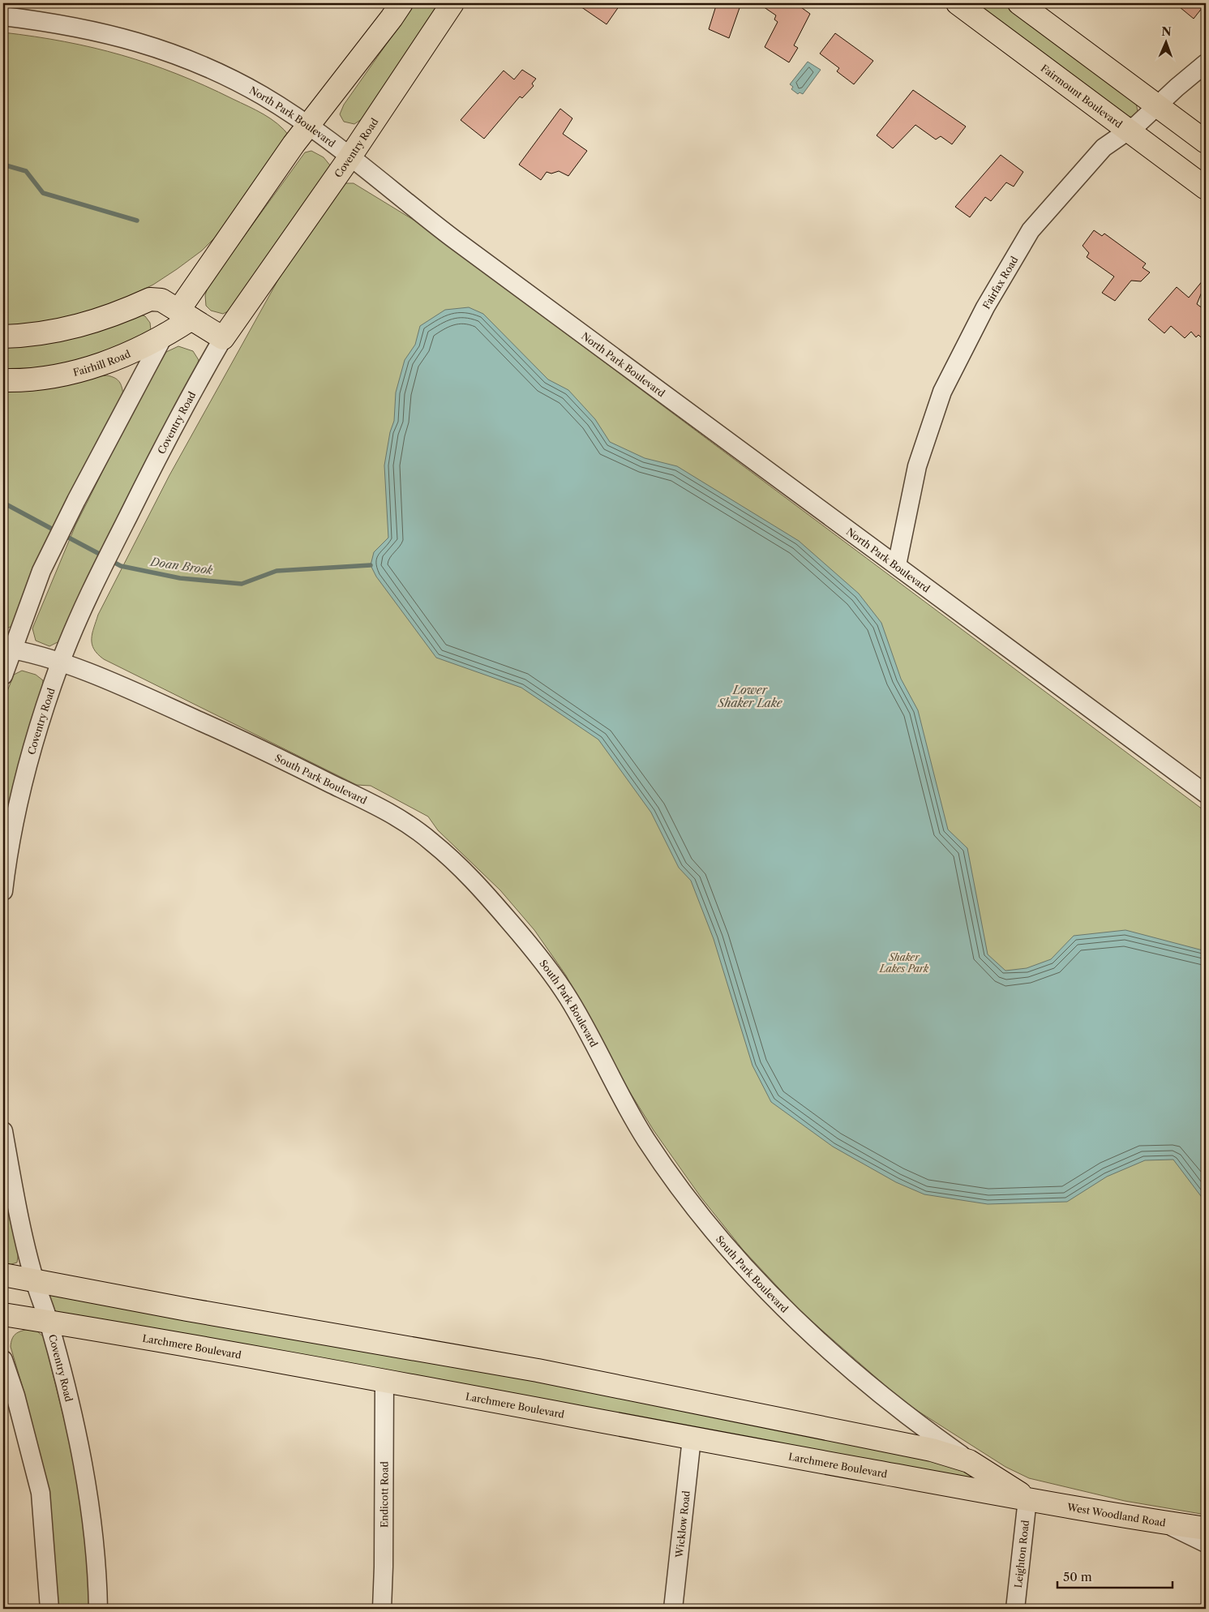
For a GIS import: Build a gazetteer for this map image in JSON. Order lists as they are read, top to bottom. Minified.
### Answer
{"streets":{"main road":["Fairmount Boulevard","Coventry Road","Fairhill Road","South Park Boulevard","Larchmere Boulevard","West Woodland Road"],"street":["North Park Boulevard","Fairfax Road","Endicott Road","Wicklow Road","Leighton Road"]},"crossings":[["Fairmount Boulevard","Fairfax Road"],["North Park Boulevard","Coventry Road"],["North Park Boulevard","Fairfax Road"],["Coventry Road","South Park Boulevard"],["Coventry Road","Larchmere Boulevard"],["South Park Boulevard","Larchmere Boulevard"],["South Park Boulevard","West Woodland Road"],["South Park Boulevard","Leighton Road"],["Larchmere Boulevard","Endicott Road"],["Larchmere Boulevard","West Woodland Road"],["Larchmere Boulevard","Wicklow Road"],["Larchmere Boulevard","Leighton Road"],["West Woodland Road","Leighton Road"]],"water":["Doan Brook","Lower Shaker Lake"],"parks":["Shaker Lakes Park"],"scale_bar":"50 m","north":"top"}
